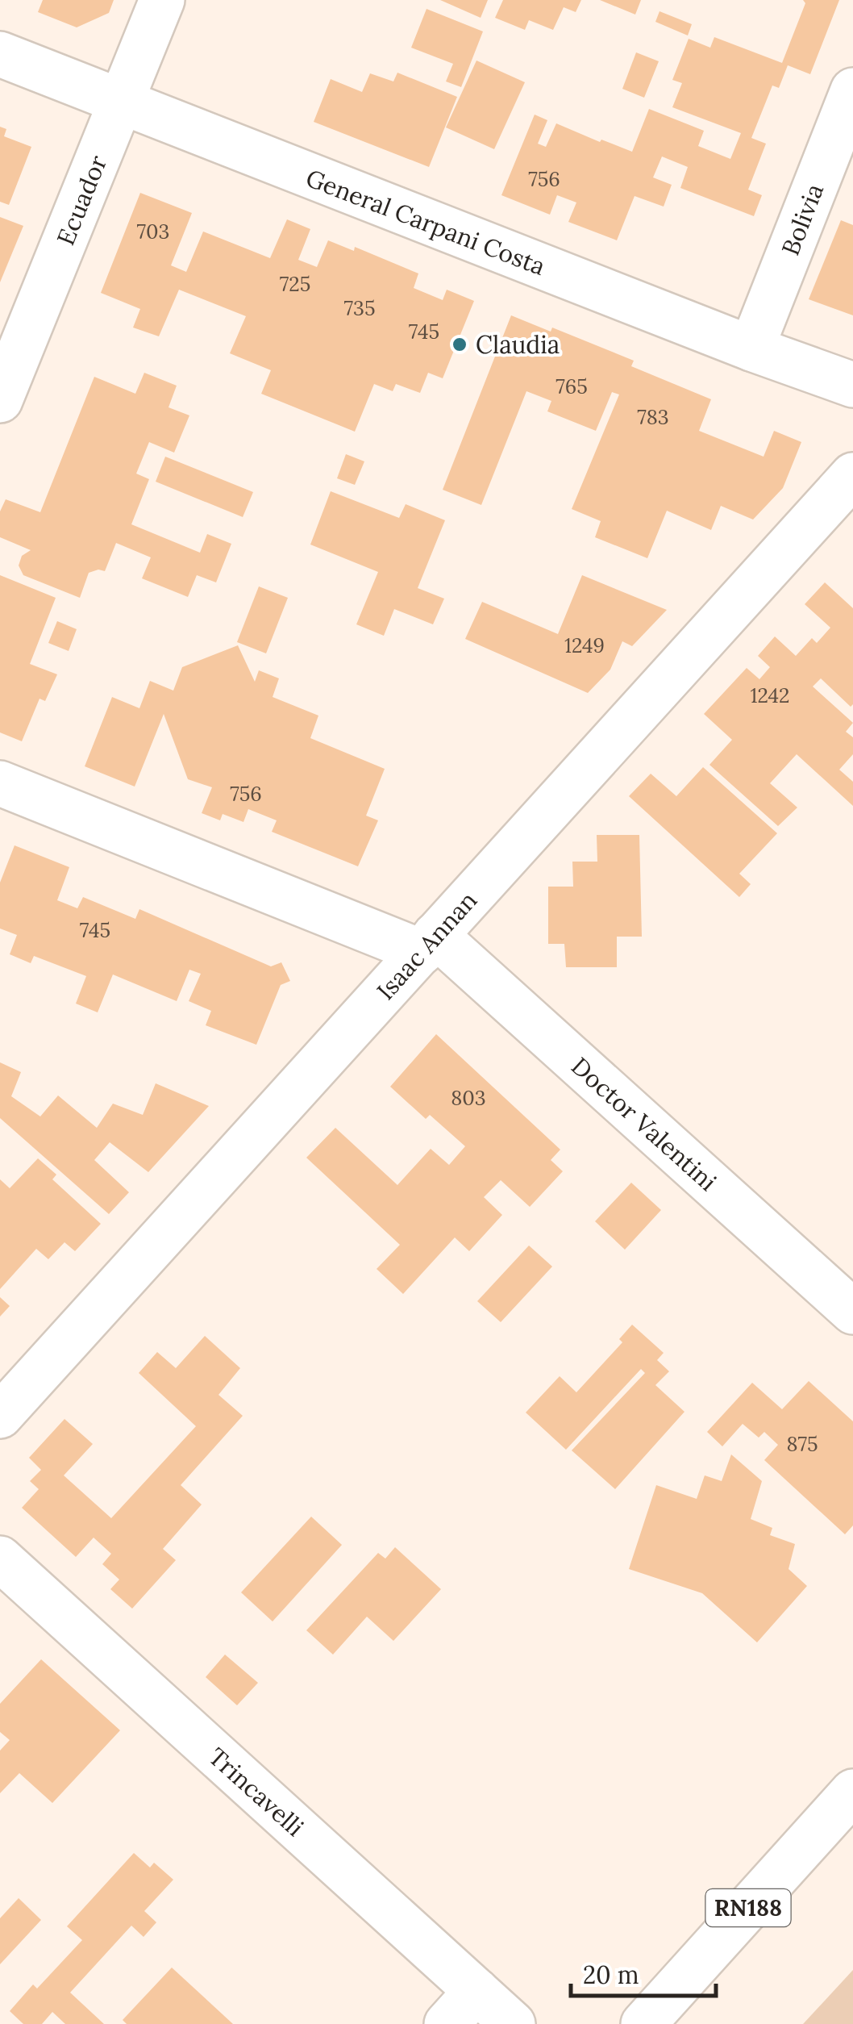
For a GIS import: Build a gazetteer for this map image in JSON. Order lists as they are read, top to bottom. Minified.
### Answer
{"streets":{"main road":["Ecuador","Bolivia","General Carpani Costa","Isaac Annan","Doctor Valentini","Trincavelli","RN188"]},"crossings":[["Ecuador","General Carpani Costa"],["Bolivia","General Carpani Costa"],["Isaac Annan","Doctor Valentini"]],"places":["Claudia"],"house_numbers":["756","703","725","735","745","765","783","1249","1242","756","745","803","875"],"scale_bar":"20 m"}
